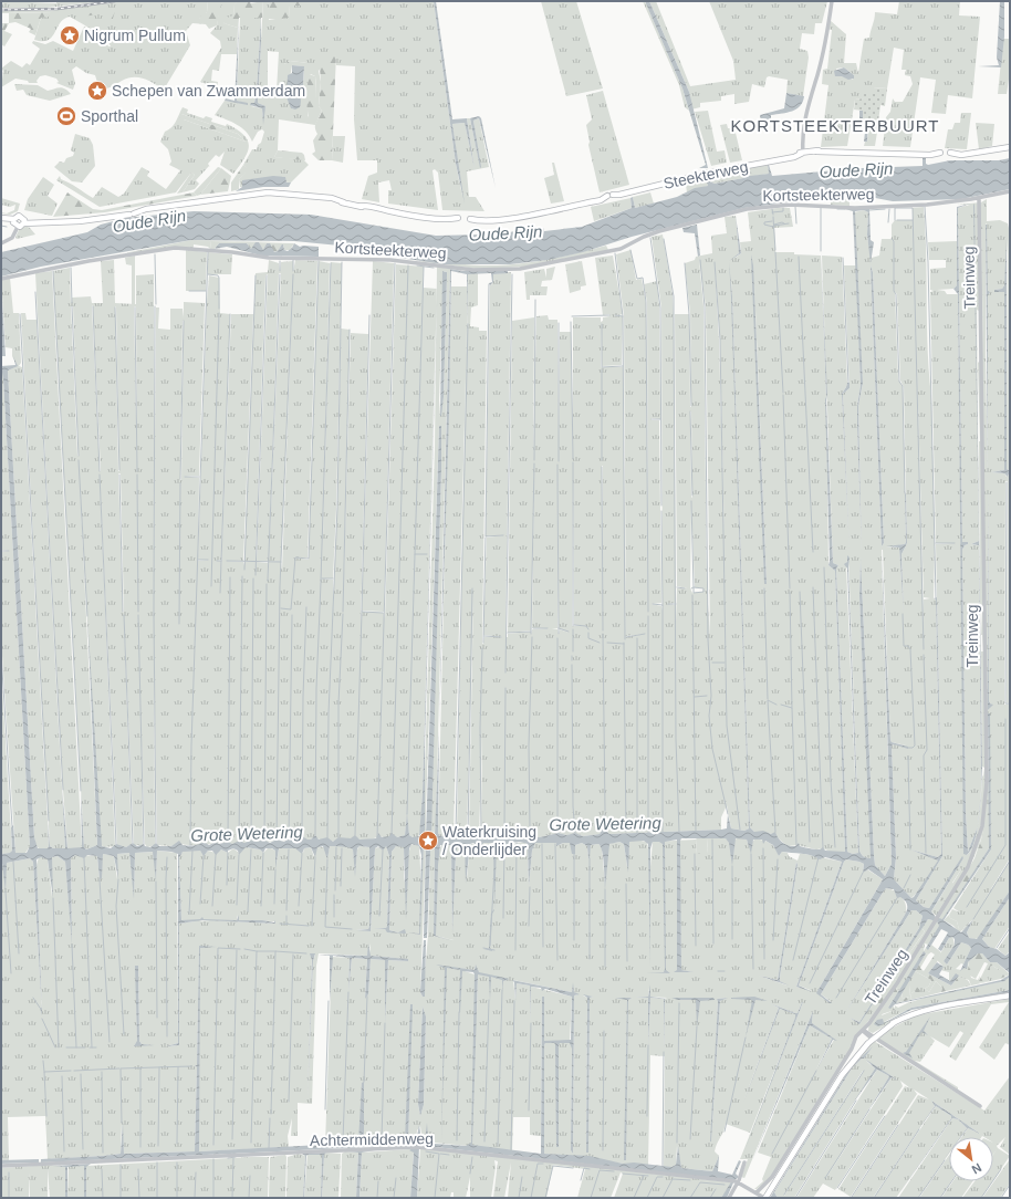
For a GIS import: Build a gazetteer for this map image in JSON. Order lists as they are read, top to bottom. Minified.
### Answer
{"streets":{"main road":["Steekterweg"],"street":["Kortsteekterweg","Treinweg","Achtermiddenweg"]},"crossings":[["Kortsteekterweg","Treinweg"],["Treinweg","Achtermiddenweg"]],"districts":["KORTSTEEKTERBUURT"],"water":["Oude Rijn","Grote Wetering"],"places":{"place":["Nigrum Pullum","Schepen van Zwammerdam","Waterkruising / Onderlijder"],"sports":["Sporthal"]},"north":"bottom right"}
